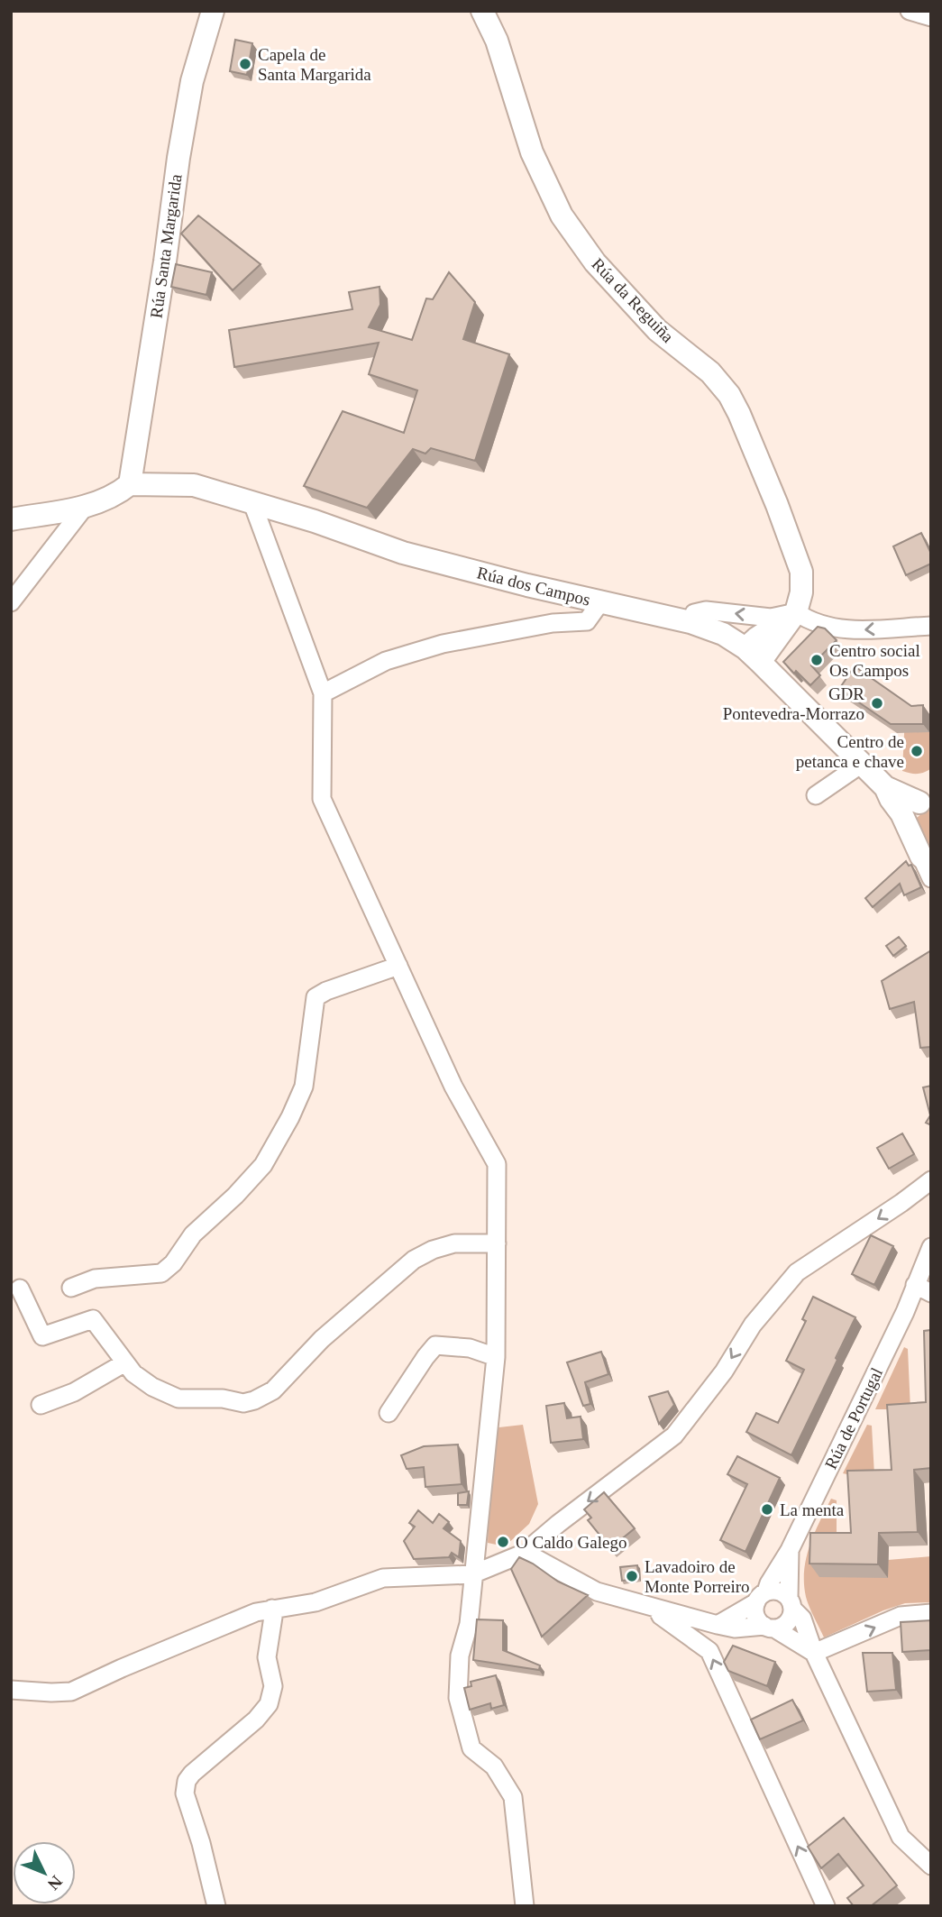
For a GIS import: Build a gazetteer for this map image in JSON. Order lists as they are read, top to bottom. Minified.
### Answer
{"streets":{"street":["Rúa Santa Margarida","Rúa da Reguiña","Rúa dos Campos","Rúa de Portugal"]},"crossings":[["Rúa Santa Margarida","Rúa dos Campos"]],"places":["Capela de Santa Margarida","Centro social Os Campos","GDR Pontevedra-Morrazo","Centro de petanca e chave","La menta","O Caldo Galego","Lavadoiro de Monte Porreiro"],"north":"bottom right"}
